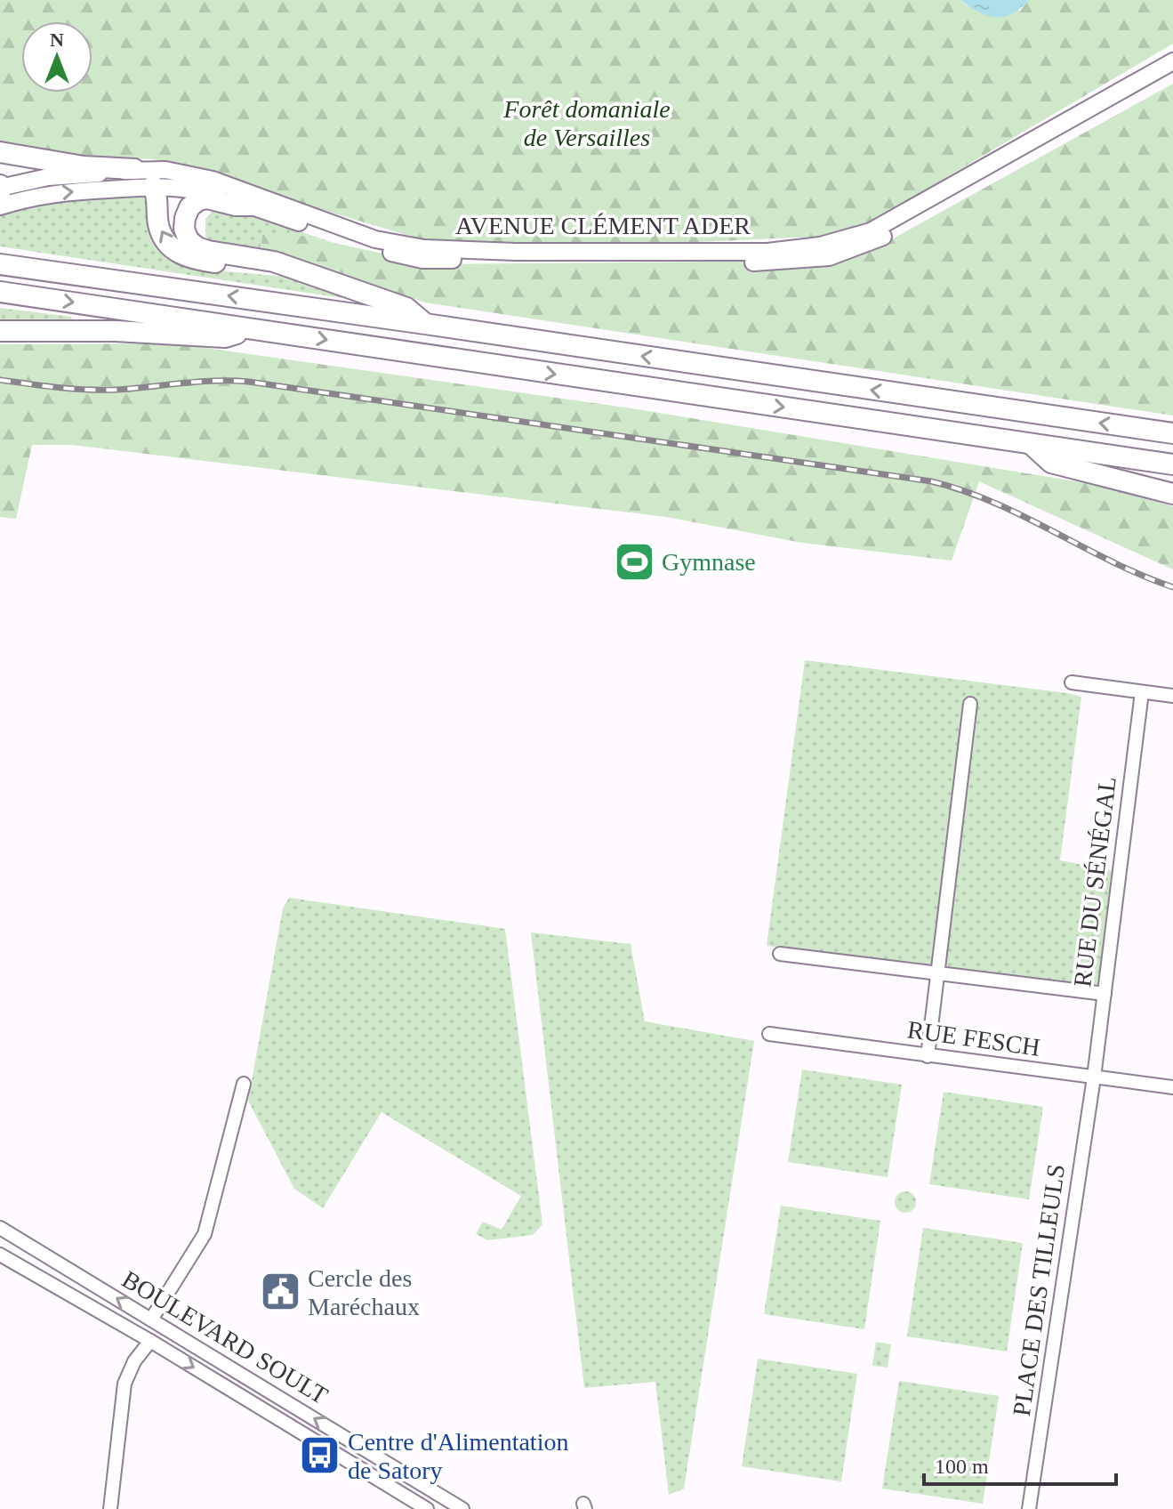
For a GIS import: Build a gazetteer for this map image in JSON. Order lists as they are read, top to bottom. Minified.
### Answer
{"streets":{"main road":["AVENUE CLÉMENT ADER"],"street":["RUE DU SÉNÉGAL","RUE FESCH","PLACE DES TILLEULS","BOULEVARD SOULT"]},"crossings":[["RUE DU SÉNÉGAL","RUE FESCH"],["RUE DU SÉNÉGAL","PLACE DES TILLEULS"],["RUE FESCH","PLACE DES TILLEULS"]],"parks":["Forêt domaniale de Versailles"],"places":{"sports":["Gymnase"],"public building":["Cercle des Maréchaux"],"bus stop":["Centre d'Alimentation de Satory"]},"scale_bar":"100 m","north":"top"}
